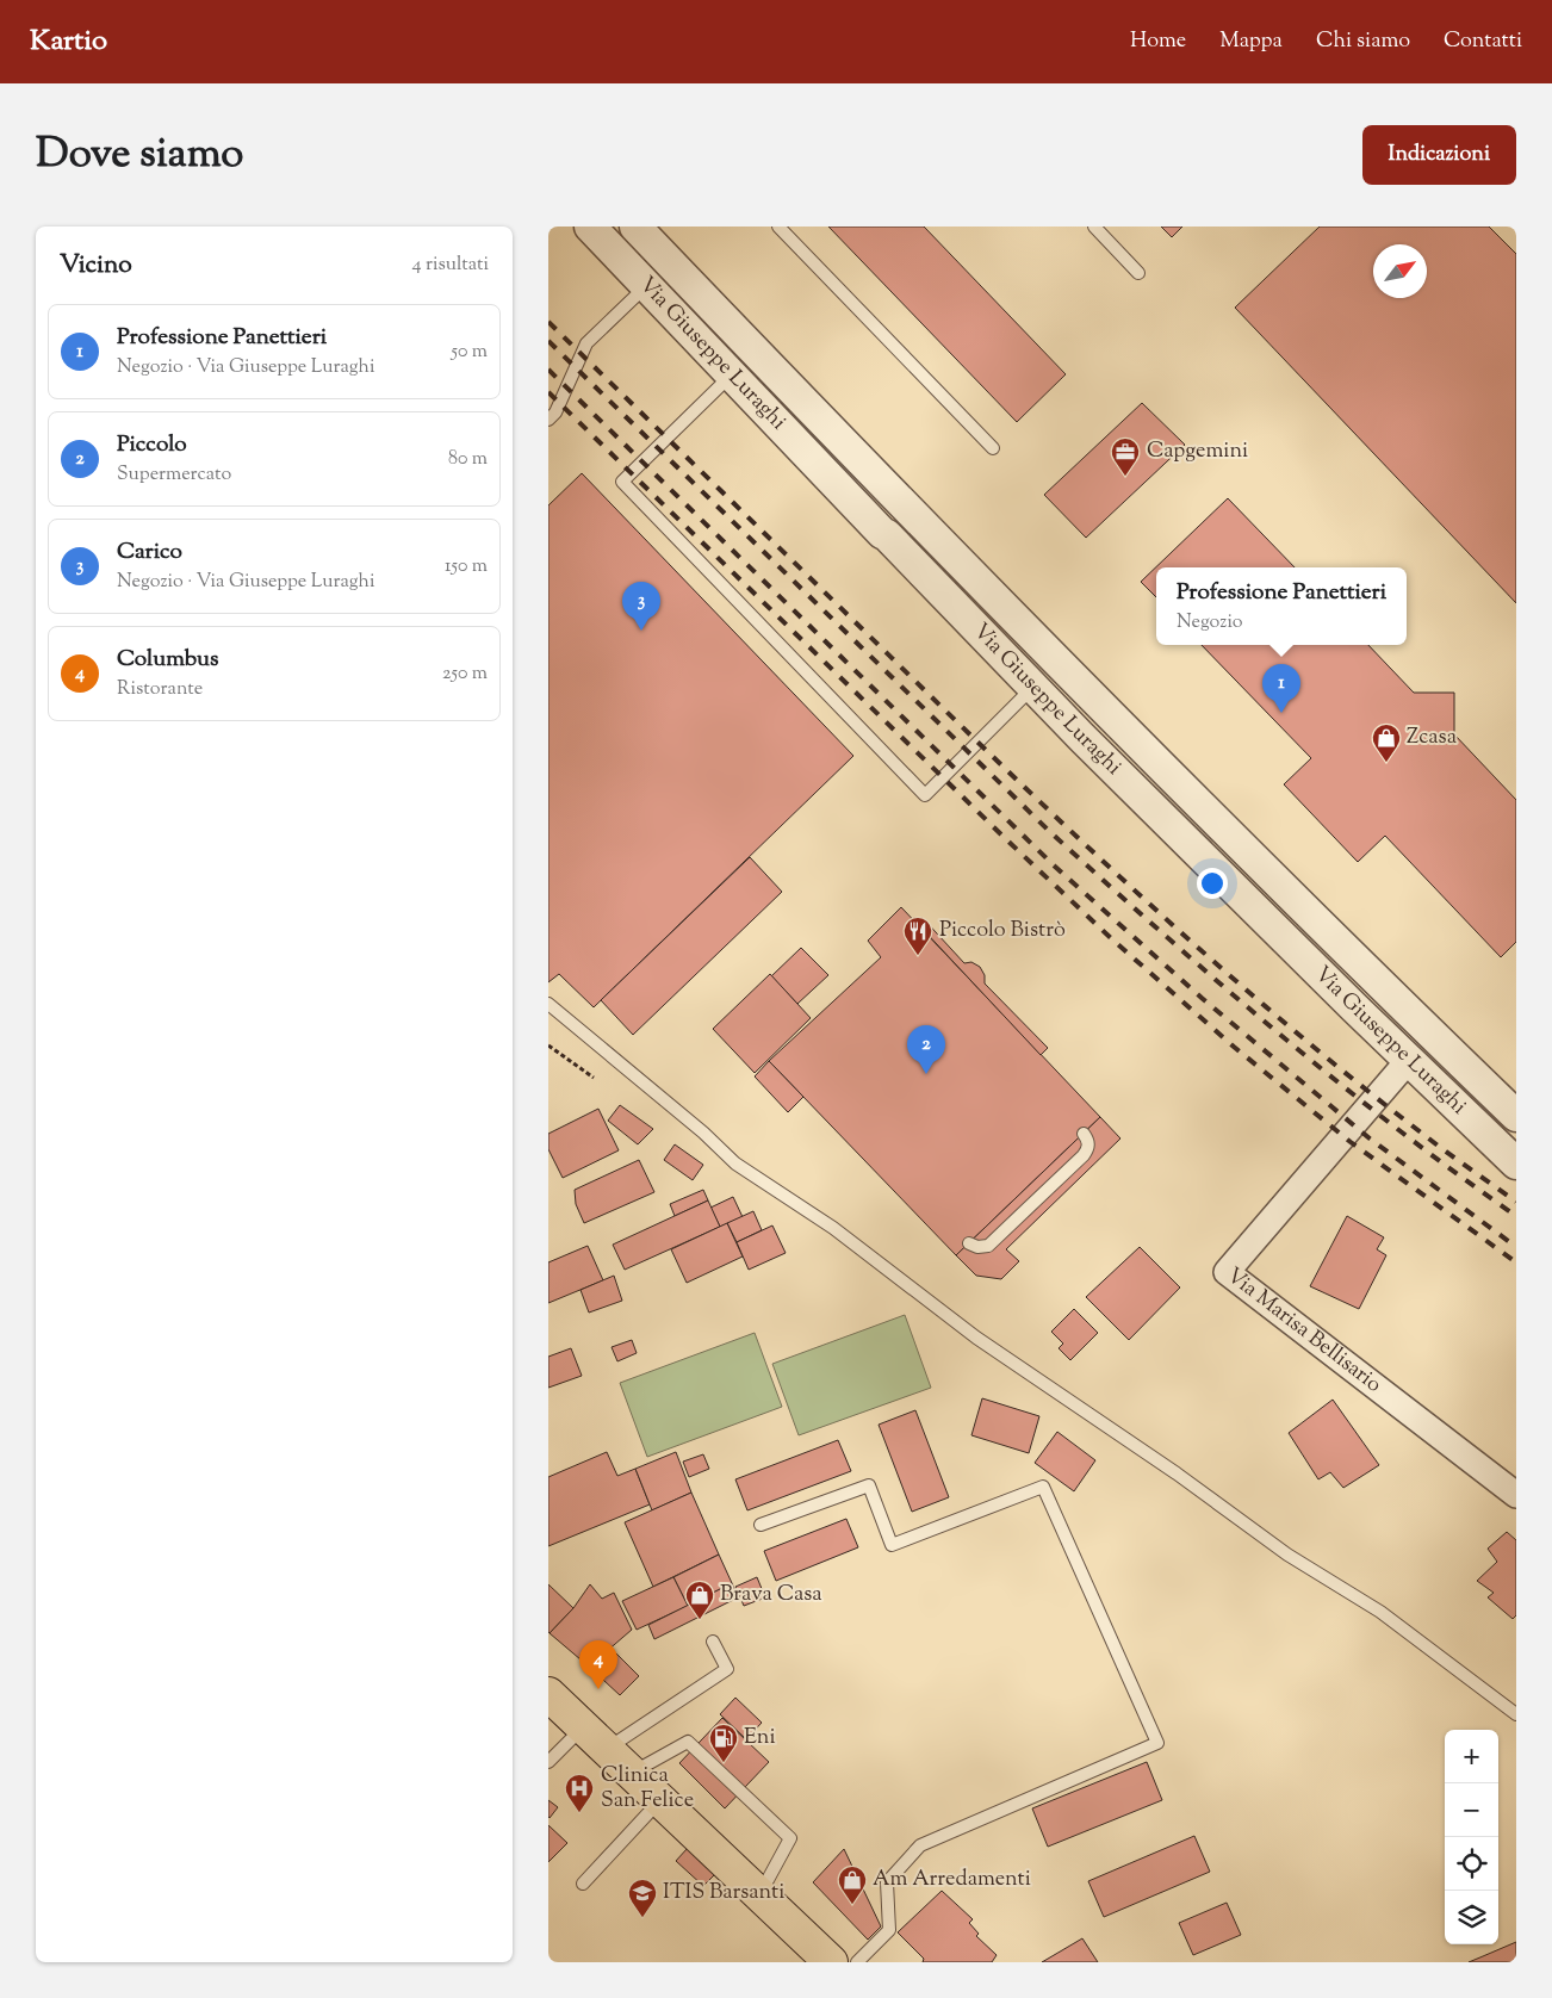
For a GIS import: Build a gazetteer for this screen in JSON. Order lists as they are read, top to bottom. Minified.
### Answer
{"streets":{"street":["Via Giuseppe Luraghi","Via Marisa Bellisario"]},"crossings":[["Via Giuseppe Luraghi","Via Marisa Bellisario"]],"places":{"office":["Capgemini"],"shop":["Zcasa","Brava Casa","Am Arredamenti"],"restaurant":["Piccolo Bistrò"],"fuel station":["Eni"],"hospital":["Clinica San Felice"],"school or university":["ITIS Barsanti"]},"north":"top right","page":{"header":"Kartio","nav":["Home","Mappa","Chi siamo","Contatti"],"title":"Dove siamo","buttons":"Indicazioni","heading":["Vicino","4 risultati"],"list":[{"mark":"1","name":"Professione Panettieri","note":"Negozio · Via Giuseppe Luraghi","value":"50 m"},{"mark":"2","name":"Piccolo","note":"Supermercato","value":"80 m"},{"mark":"3","name":"Carico","note":"Negozio · Via Giuseppe Luraghi","value":"150 m"},{"mark":"4","name":"Columbus","note":"Ristorante","value":"250 m"}],"popup":["Professione Panettieri","Negozio"],"pins":["3","1","2","4"],"map_buttons":["+","−"]}}
